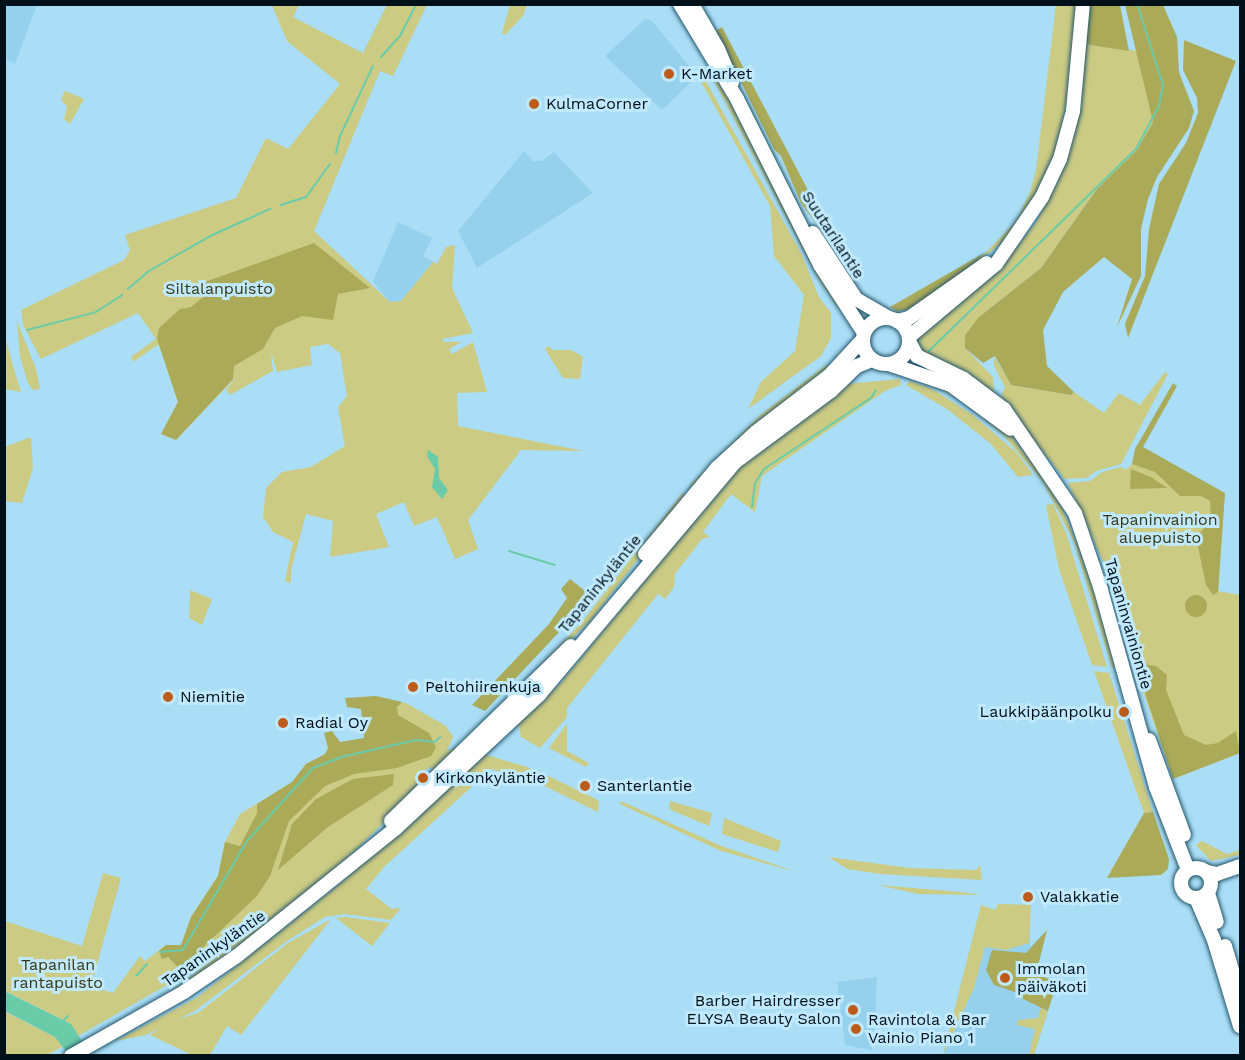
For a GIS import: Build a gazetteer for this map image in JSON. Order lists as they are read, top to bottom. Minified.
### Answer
{"streets":{"main road":["Suutarilantie","Tapaninkyläntie","Tapaninvainiontie"]},"crossings":[["Suutarilantie","Tapaninkyläntie"],["Suutarilantie","Tapaninvainiontie"],["Tapaninkyläntie","Tapaninvainiontie"]],"parks":["Siltalanpuisto","Tapaninvainion aluepuisto","Tapanilan rantapuisto"],"places":["K-Market","KulmaCorner","Peltohiirenkuja","Niemitie","Laukkipäänpolku","Radial Oy","Kirkonkyläntie","Santerlantie","Valakkatie","Immolan päiväkoti","Barber Hairdresser ELYSA Beauty Salon","Ravintola & Bar Vainio Piano 1"]}
